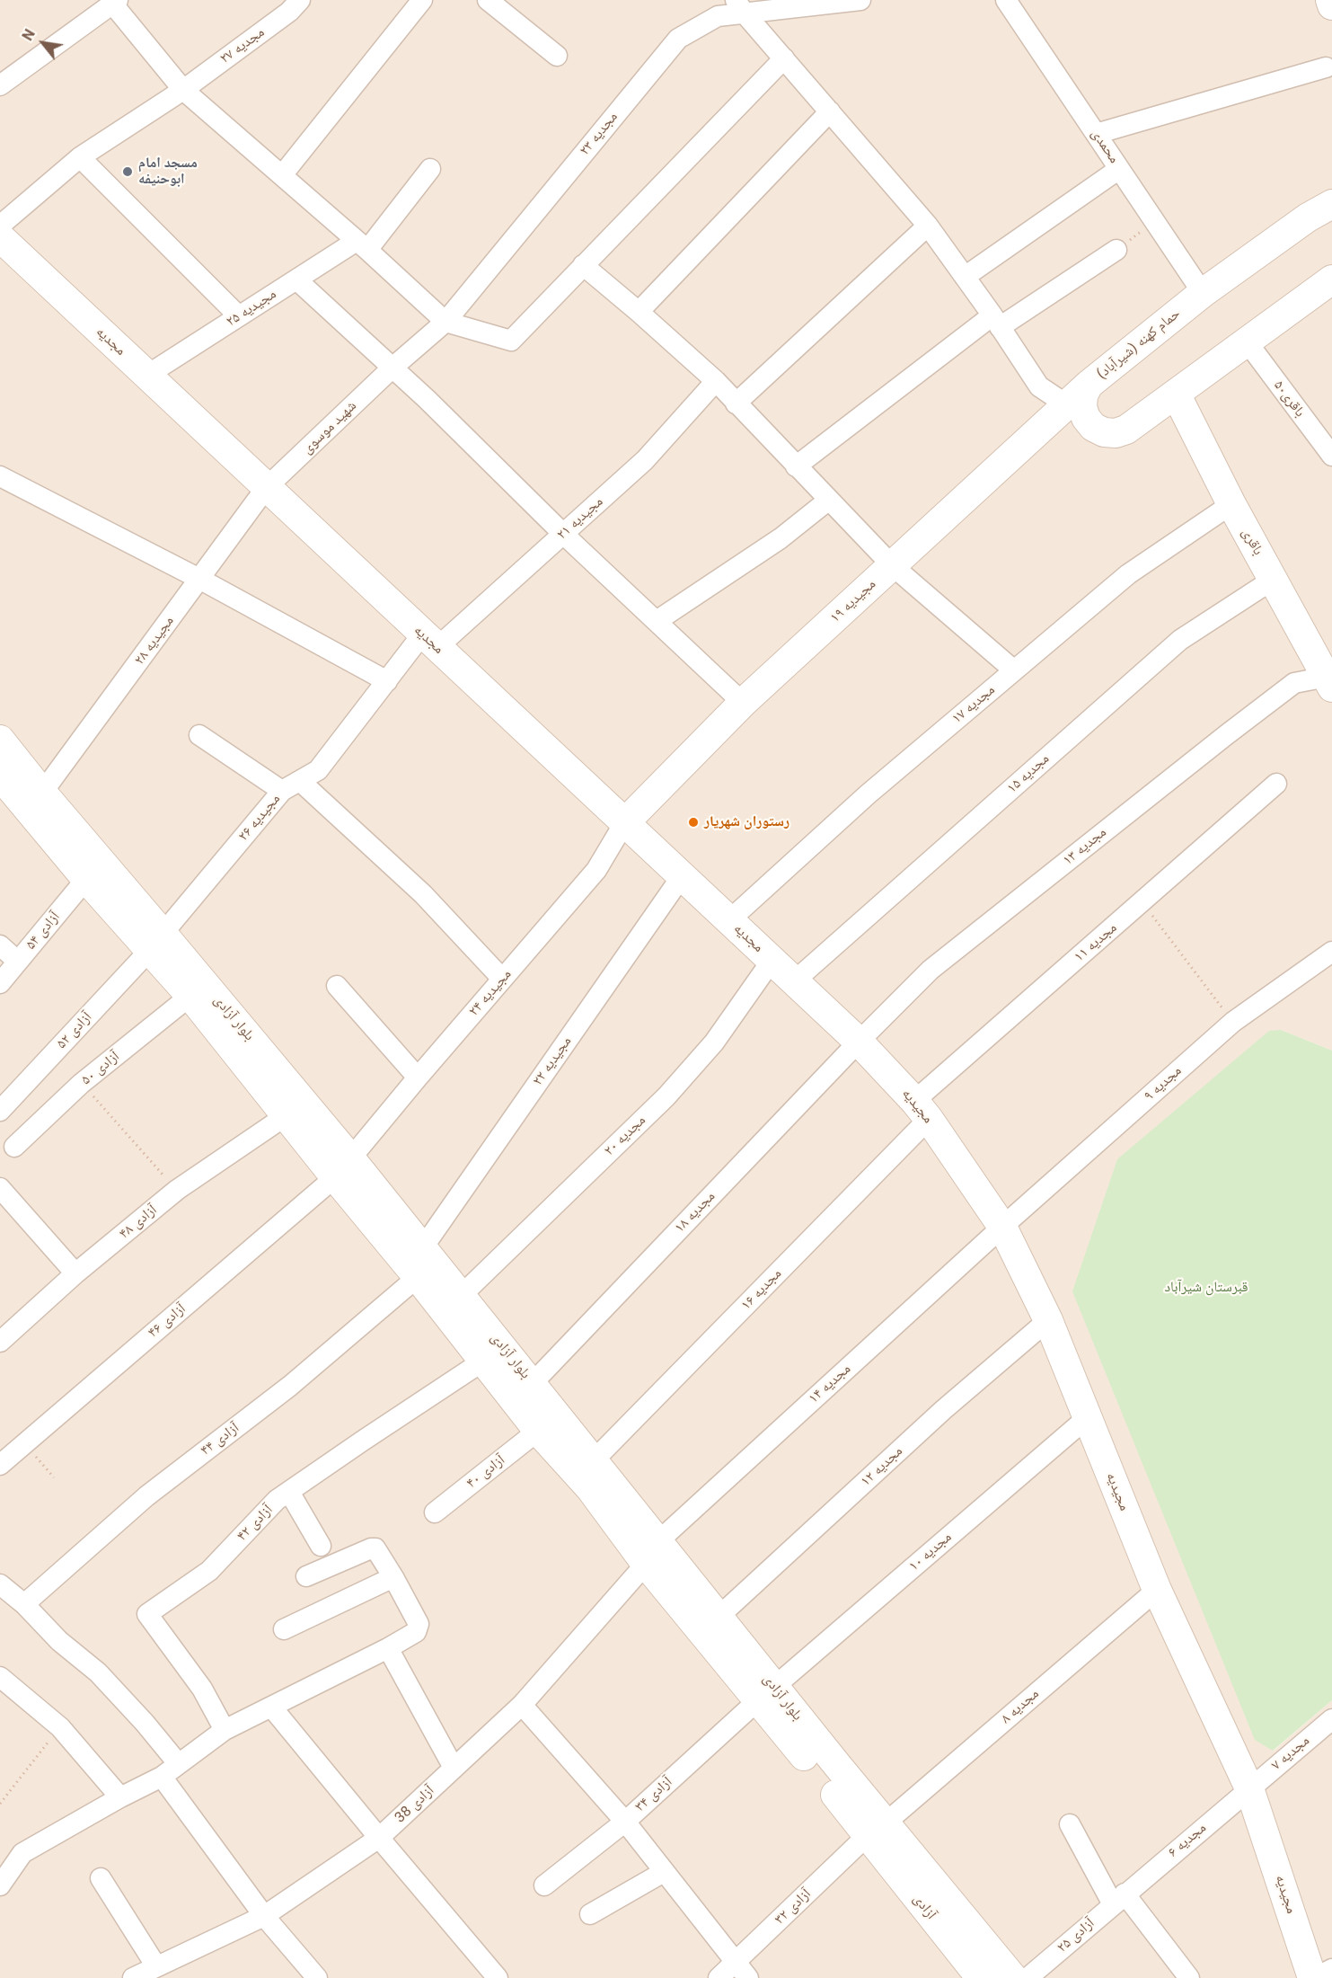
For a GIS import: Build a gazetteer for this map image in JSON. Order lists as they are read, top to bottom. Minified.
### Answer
{"streets":{"street":["مجدیه ۲۷","مجدیه ۲۳","محمدی","مجیدیه ۲۵","مجدیه","حمام کهنه (شیرآباد)","باقری۵۰","شهید موسوی","مجیدیه ۲۱","باقری","مجیدیه ۱۹","مجیدیه ۲۸","مجدیه ۱۷","مجدیه ۱۵","مجیدیه ۲۶","مجدیه ۱۳","آزادی ۵۴","مجدیه ۱۱","مجیدیه ۲۴","بلوار آزادی","آزادی ۵۲","مجیدیه ۲۲","آزادی ۵۰","مجدیه ۹","مجیدیه","مجدیه ۲۰","مجدیه ۱۸","آزادی ۴۸","مجدیه ۱۶","آزادی ۴۶","مجدیه ۱۴","آزادی ۴۴","مجدیه ۱۲","آزادی ۴۰","آزادی ۴۲","مجدیه ۱۰","مجدیه ۸","مجدیه ۷","آزادی ۳۴","آزادی 38","مجدیه ۶","آزادی ۳۲","آزادی","آزادی ۲۵"]},"crossings":[["مجدیه ۲۳","شهید موسوی"],["محمدی","حمام کهنه (شیرآباد)"],["مجیدیه ۲۵","مجدیه"],["مجدیه","شهید موسوی"],["مجدیه","مجیدیه ۲۱"],["مجدیه","مجیدیه ۱۹"],["مجدیه","مجیدیه ۲۸"],["مجدیه","مجدیه ۱۷"],["مجدیه","مجدیه ۱۵"],["مجدیه","مجیدیه ۲۶"],["مجدیه","مجدیه ۱۳"],["مجدیه","مجیدیه ۲۴"],["مجدیه","مجیدیه ۲۲"],["مجدیه","مجیدیه"],["مجدیه","مجدیه ۲۰"],["مجدیه","مجدیه ۱۸"],["حمام کهنه (شیرآباد)","مجیدیه ۱۹"],["شهید موسوی","مجیدیه ۲۸"],["مجیدیه ۲۱","مجیدیه ۲۶"],["باقری","مجدیه ۱۷"],["باقری","مجدیه ۱۵"],["باقری","مجدیه ۱۳"],["مجیدیه ۱۹","مجیدیه ۲۴"],["مجیدیه ۲۸","بلوار آزادی"],["مجیدیه ۲۶","بلوار آزادی"],["مجیدیه ۲۶","آزادی ۵۲"],["مجدیه ۱۳","مجیدیه"],["مجدیه ۱۳","مجدیه ۱۸"],["آزادی ۵۴","بلوار آزادی"],["مجدیه ۱۱","مجیدیه"],["مجدیه ۱۱","مجدیه ۱۶"],["مجیدیه ۲۴","بلوار آزادی"],["مجیدیه ۲۴","آزادی ۴۶"],["بلوار آزادی","آزادی ۵۲"],["بلوار آزادی","مجیدیه ۲۲"],["بلوار آزادی","آزادی ۵۰"],["بلوار آزادی","مجدیه ۲۰"],["بلوار آزادی","مجدیه ۱۸"],["بلوار آزادی","آزادی ۴۸"],["بلوار آزادی","مجدیه ۱۶"],["بلوار آزادی","آزادی ۴۶"],["بلوار آزادی","مجدیه ۱۴"],["بلوار آزادی","آزادی ۴۴"],["بلوار آزادی","مجدیه ۱۲"],["بلوار آزادی","آزادی ۴۰"],["بلوار آزادی","آزادی ۴۲"],["بلوار آزادی","مجدیه ۱۰"],["بلوار آزادی","مجدیه ۸"],["بلوار آزادی","آزادی ۳۴"],["بلوار آزادی","آزادی 38"],["بلوار آزادی","آزادی ۳۲"],["بلوار آزادی","آزادی"],["مجدیه ۹","مجیدیه"],["مجدیه ۹","مجدیه ۱۴"],["مجیدیه","مجدیه ۱۸"],["مجیدیه","مجدیه ۱۶"],["مجیدیه","مجدیه ۱۴"],["مجیدیه","مجدیه ۱۲"],["مجیدیه","مجدیه ۱۰"],["مجیدیه","مجدیه ۸"],["مجیدیه","مجدیه ۷"],["مجیدیه","مجدیه ۶"],["مجدیه ۱۴","آزادی 38"],["مجدیه ۱۰","آزادی ۳۴"],["مجدیه ۸","آزادی ۳۲"],["مجدیه ۸","آزادی"],["مجدیه ۷","مجدیه ۶"],["مجدیه ۶","آزادی ۲۵"],["آزادی ۳۲","آزادی"]],"parks":["قبرستان شیرآباد"],"places":["مسجد امام ابوحنیفه","رستوران شهریار"],"north":"top left"}
